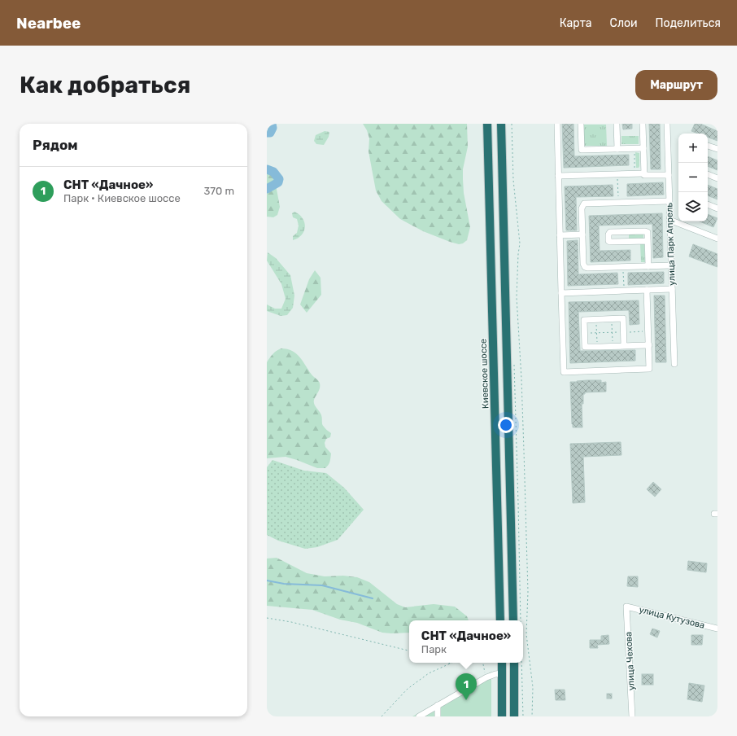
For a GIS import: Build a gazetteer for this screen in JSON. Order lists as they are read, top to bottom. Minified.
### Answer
{"streets":{"highway":["Киевское шоссе"],"street":["улица Парк Апрель","улица Кутузова","улица Чехова"]},"crossings":[["улица Кутузова","улица Чехова"]],"page":{"header":"Nearbee","nav":["Карта","Слои","Поделиться"],"buttons":"Маршрут","title":"Как добраться","heading":"Рядом","map_buttons":["+","−"],"list":[{"mark":"1","name":"СНТ «Дачное»","note":"Парк · Киевское шоссе","value":"370 m"}],"popup":["СНТ «Дачное»","Парк"],"pins":"1"}}
